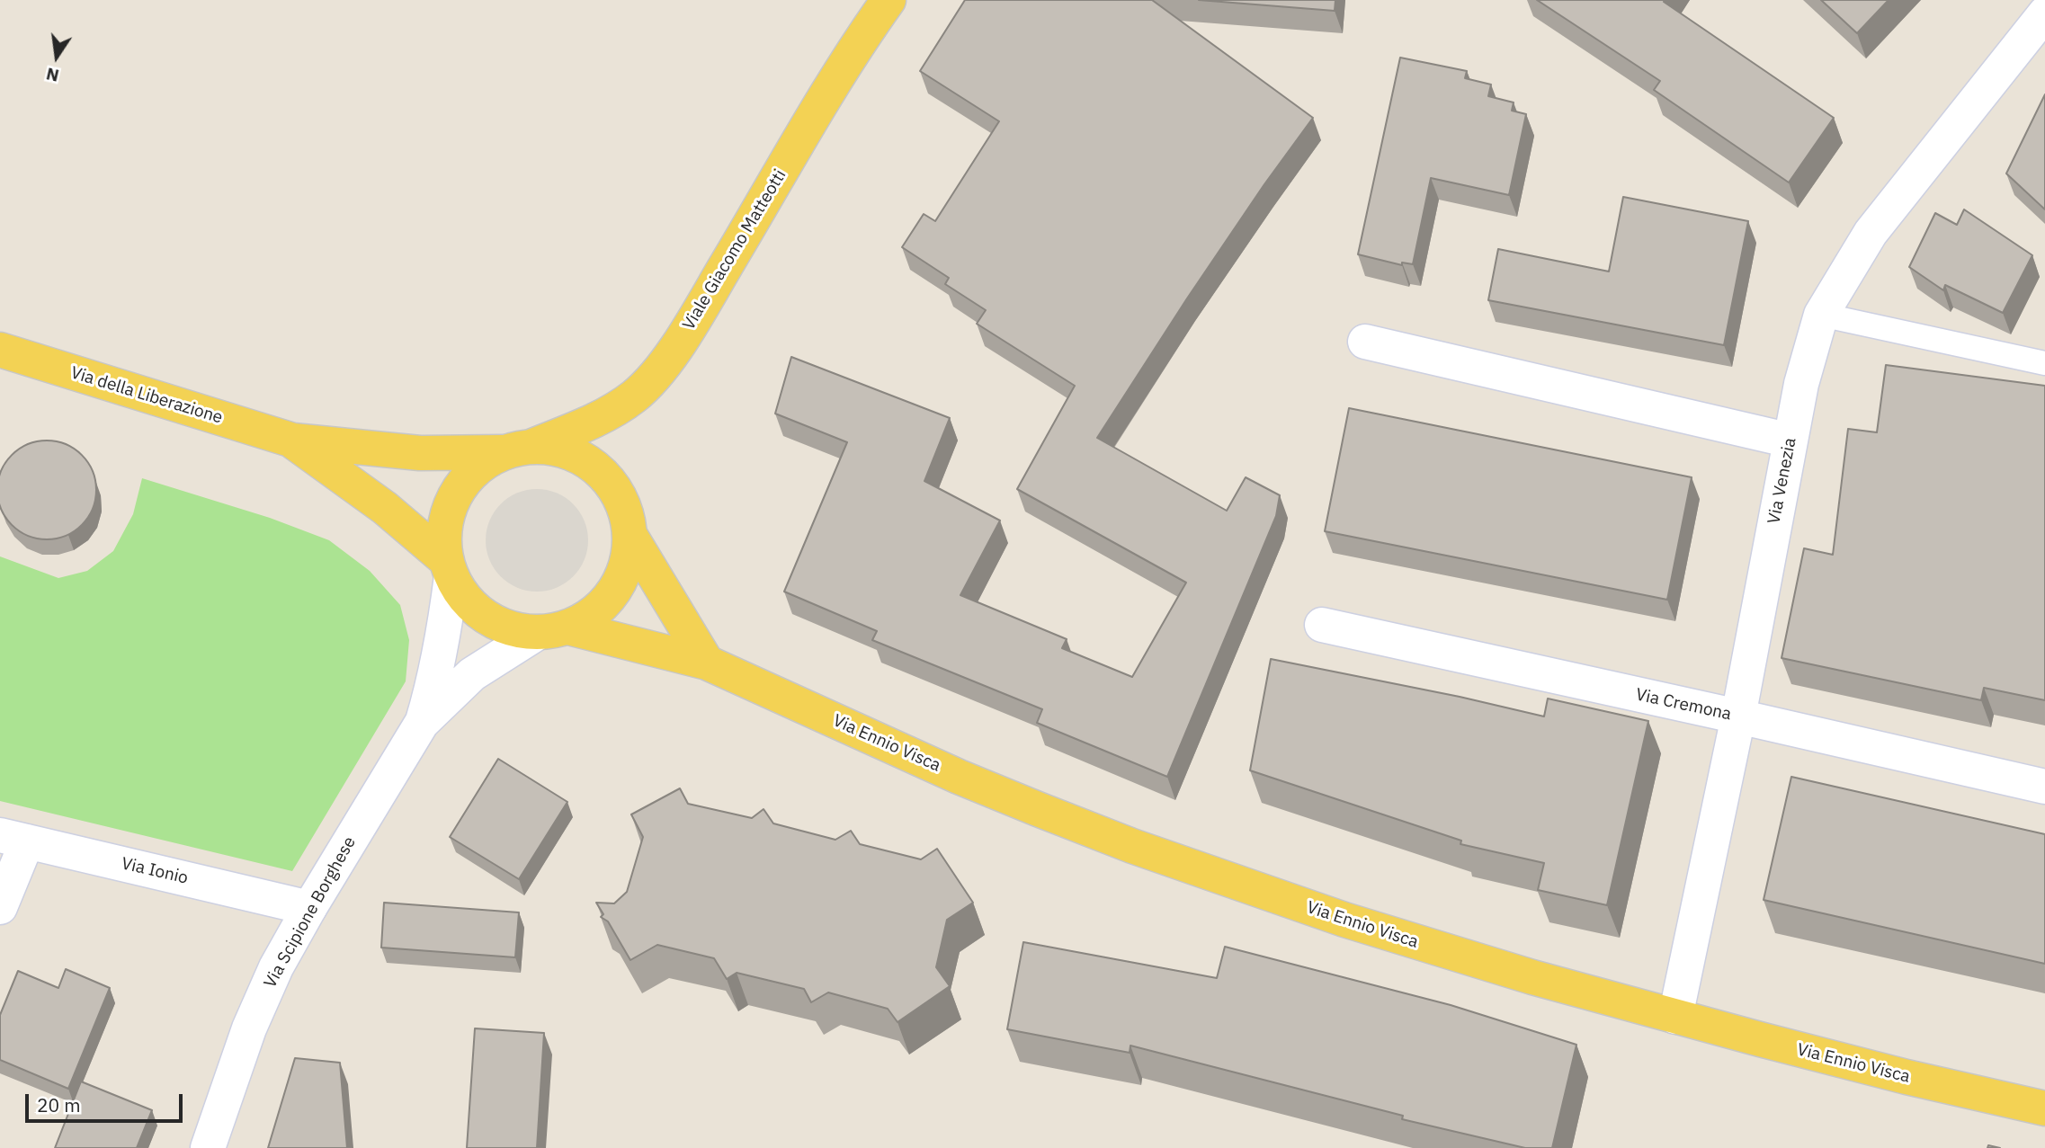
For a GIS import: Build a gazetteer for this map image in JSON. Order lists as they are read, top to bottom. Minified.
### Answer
{"streets":{"main road":["Viale Giacomo Matteotti","Via della Liberazione","Via Ennio Visca"],"street":["Via Venezia","Via Cremona","Via Ionio","Via Scipione Borghese"]},"crossings":[["Viale Giacomo Matteotti","Via della Liberazione"],["Viale Giacomo Matteotti","Via Ennio Visca"],["Viale Giacomo Matteotti","Via Scipione Borghese"],["Via della Liberazione","Via Ennio Visca"],["Via della Liberazione","Via Scipione Borghese"],["Via Venezia","Via Cremona"],["Via Venezia","Via Ennio Visca"],["Via Ennio Visca","Via Scipione Borghese"],["Via Ionio","Via Scipione Borghese"]],"scale_bar":"20 m","north":"bottom"}
